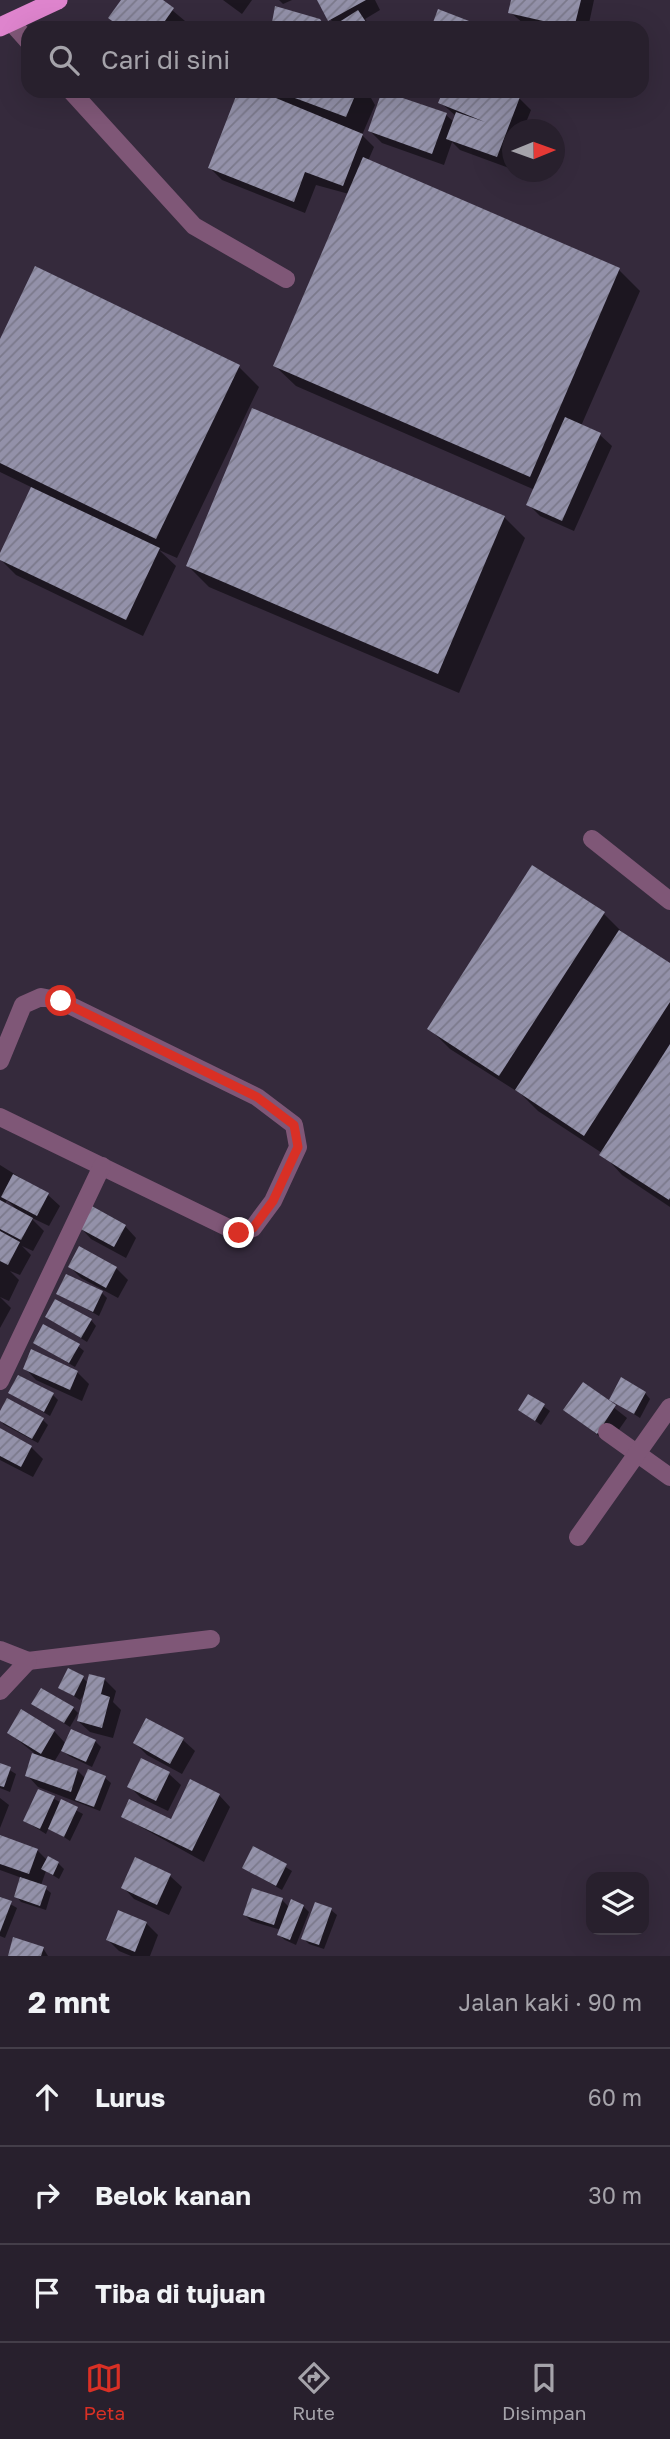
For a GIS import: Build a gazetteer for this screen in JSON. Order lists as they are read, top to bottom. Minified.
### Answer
{"north":"right","page":{"search":"Cari di sini","heading":["2 mnt","Jalan kaki · 90 m"],"list":[["Lurus","60 m"],["Belok kanan","30 m"],"Tiba di tujuan"],"nav":["Peta","Rute","Disimpan"]}}
